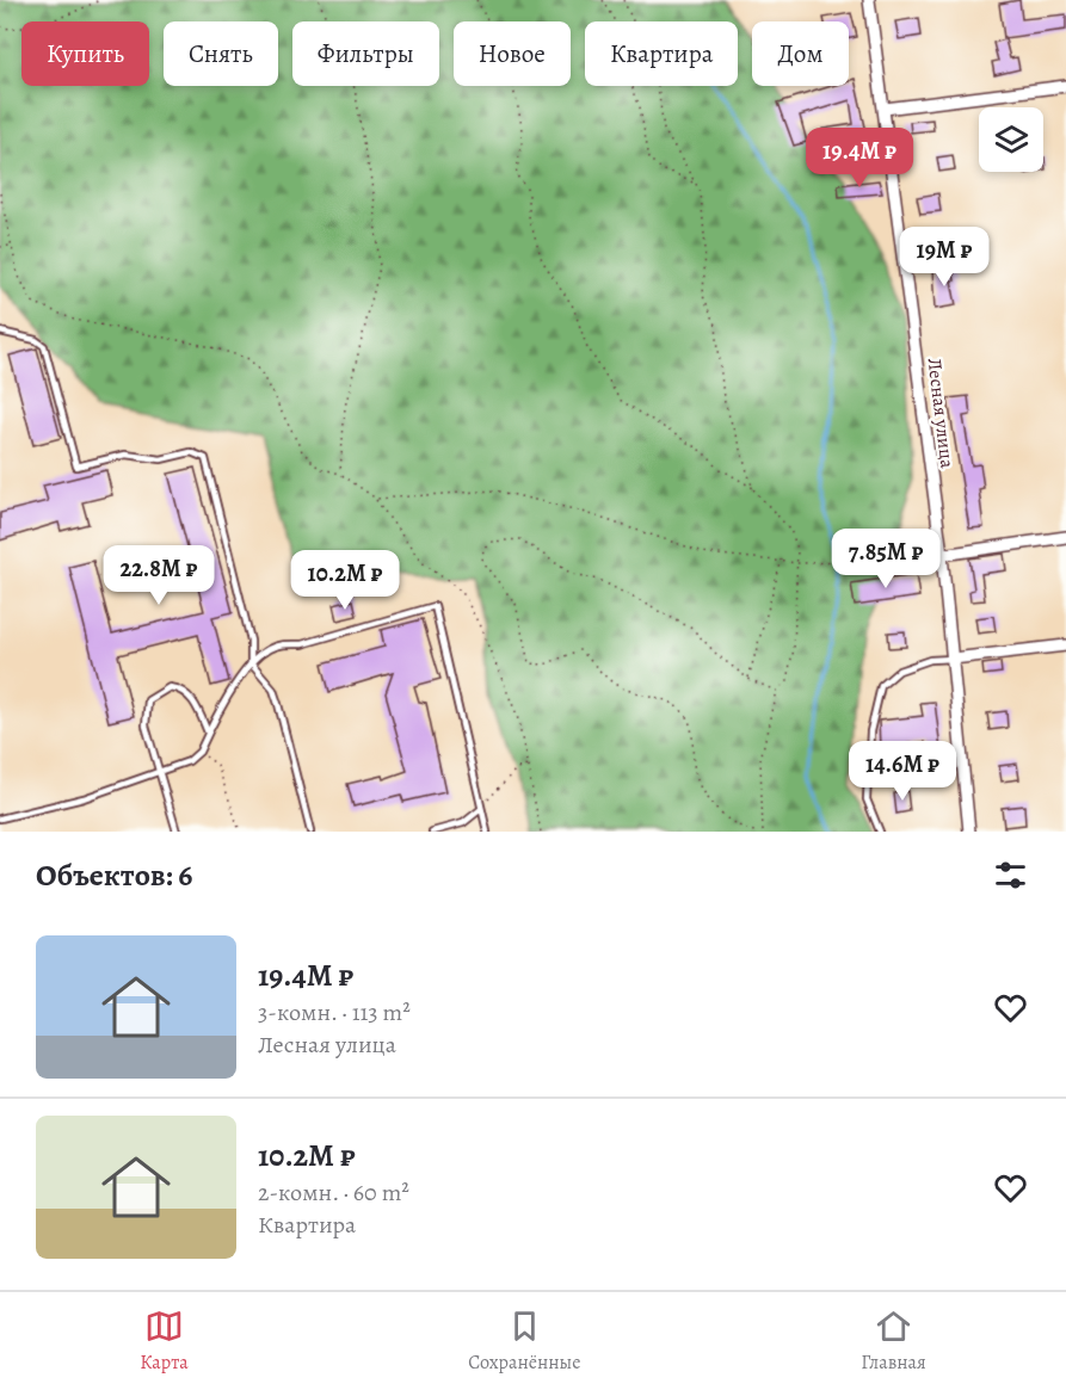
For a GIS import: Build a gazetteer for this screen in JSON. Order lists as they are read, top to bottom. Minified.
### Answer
{"streets":{"street":["Лесная улица"]},"page":{"chip":["Купить","Снять","Фильтры","Новое","Квартира","Дом"],"price":["19.4M ₽","19M ₽","7.85M ₽","22.8M ₽","10.2M ₽","14.6M ₽"],"heading":"Объектов: 6","list":[{"name":"19.4M ₽","note":"3-комн. · 113 m² · Лесная улица"},{"name":"10.2M ₽","note":"2-комн. · 60 m² · Квартира"}],"tabs":["Карта","Сохранённые","Главная"]}}
